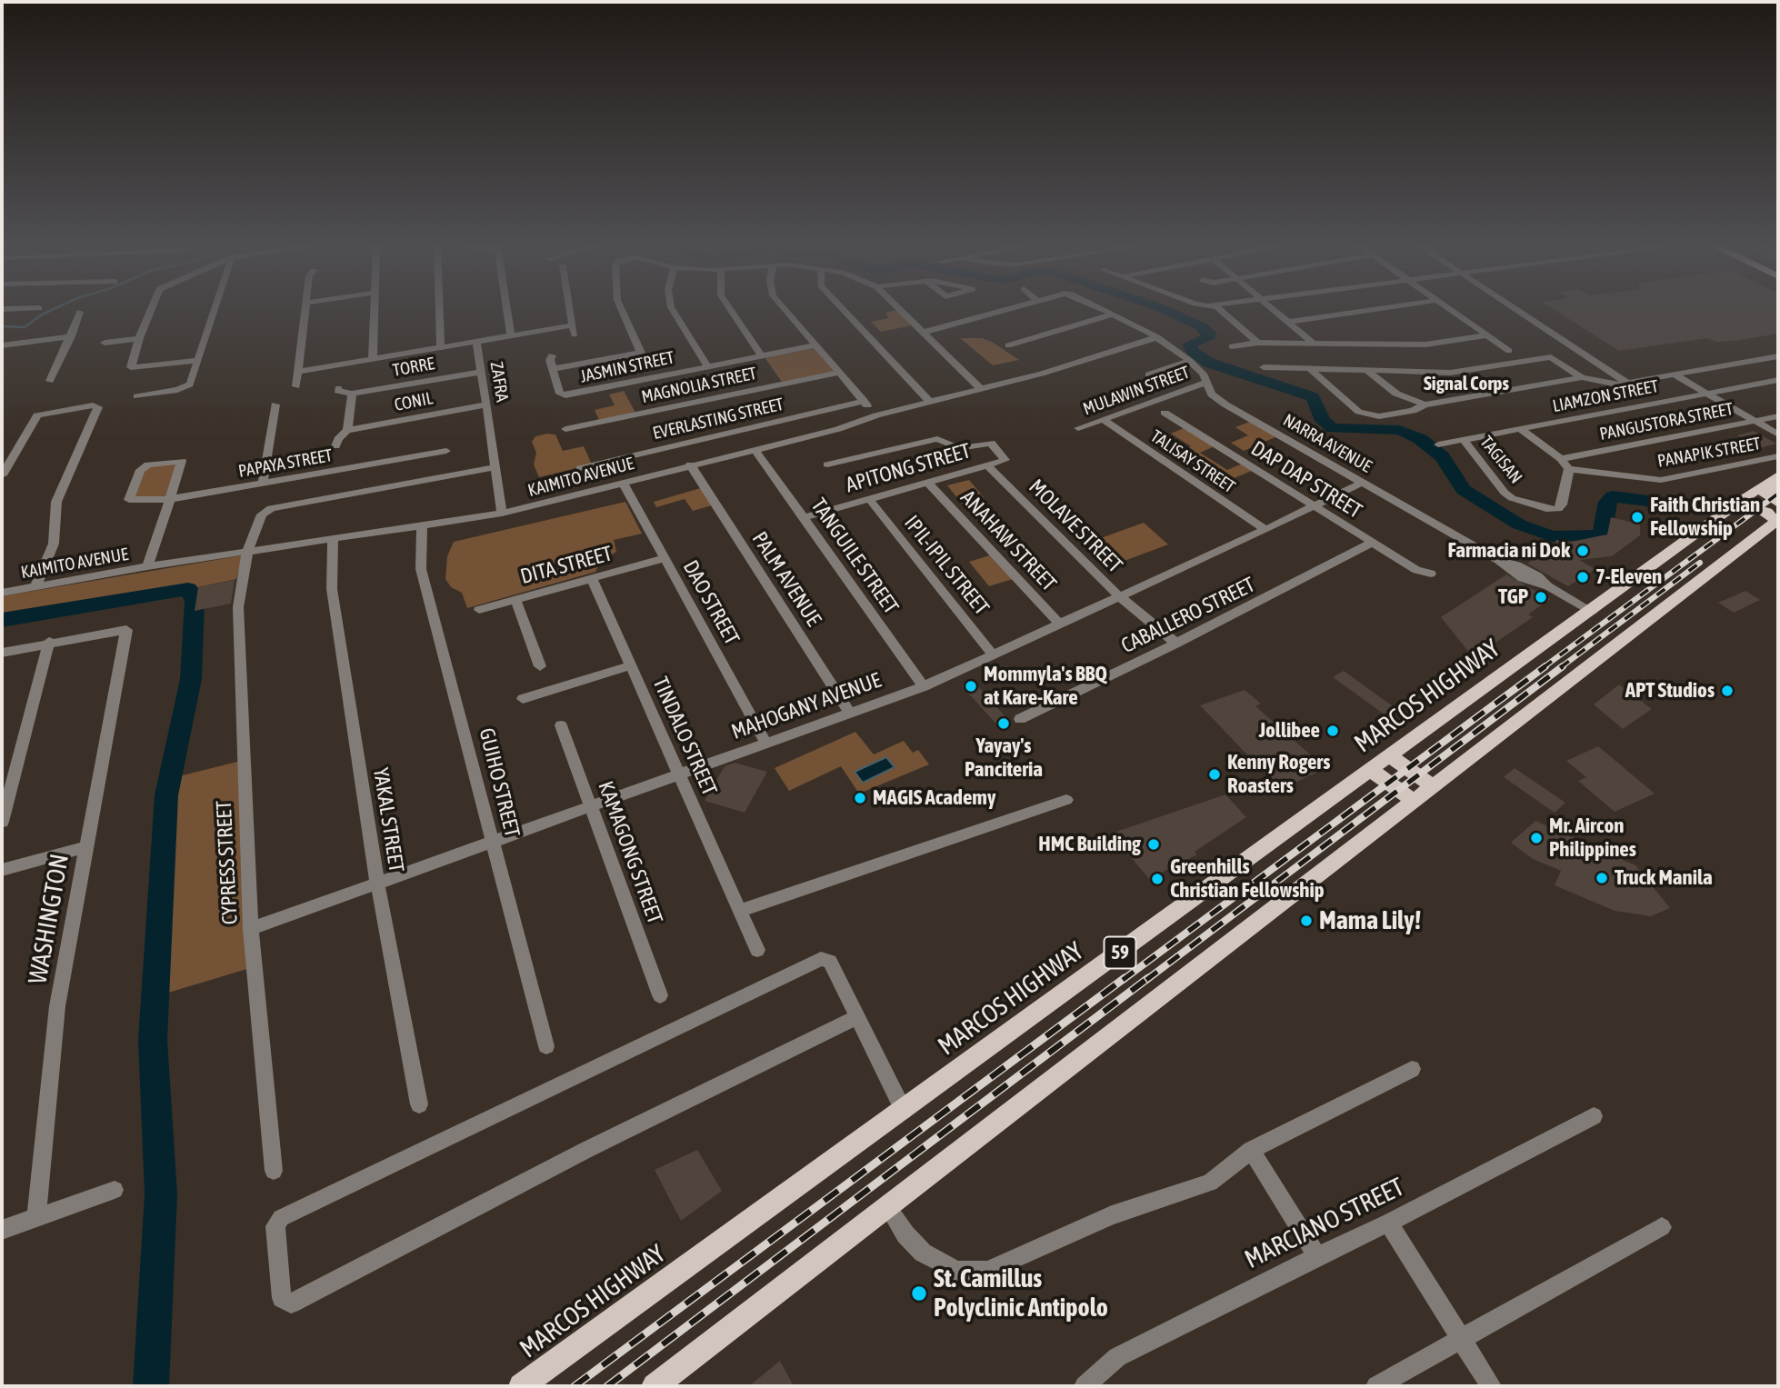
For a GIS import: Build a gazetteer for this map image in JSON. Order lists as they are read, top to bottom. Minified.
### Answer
{"streets":{"main road":["MARCOS HIGHWAY","59"],"street":["TORRE","JASMIN STREET","ZAFRA","MAGNOLIA STREET","MULAWIN STREET","LIAMZON STREET","CONIL","EVERLASTING STREET","PANGUSTORA STREET","NARRA AVENUE","PANAPIK STREET","TAGISAN","TALISAY STREET","PAPAYA STREET","APITONG STREET","KAIMITO AVENUE","DAP DAP STREET","MOLAVE STREET","ANAHAW STREET","TANGUILE STREET","DITA STREET","IPIL-IPIL STREET","PALM AVENUE","DAO STREET","CABALLERO STREET","MAHOGANY AVENUE","TINDALO STREET","GUIHO STREET","YAKAL STREET","KAMAGONG STREET","CYPRESS STREET","WASHINGTON","MARCIANO STREET"]},"crossings":[["TORRE","ZAFRA"],["ZAFRA","CONIL"],["ZAFRA","KAIMITO AVENUE"],["ZAFRA","CYPRESS STREET"],["MULAWIN STREET","NARRA AVENUE"],["MULAWIN STREET","TALISAY STREET"],["LIAMZON STREET","TAGISAN"],["PANGUSTORA STREET","TAGISAN"],["NARRA AVENUE","KAIMITO AVENUE"],["NARRA AVENUE","MARCOS HIGHWAY"],["NARRA AVENUE","MAHOGANY AVENUE"],["PANAPIK STREET","TAGISAN"],["TALISAY STREET","MAHOGANY AVENUE"],["APITONG STREET","MOLAVE STREET"],["APITONG STREET","ANAHAW STREET"],["APITONG STREET","TANGUILE STREET"],["APITONG STREET","IPIL-IPIL STREET"],["KAIMITO AVENUE","TANGUILE STREET"],["KAIMITO AVENUE","PALM AVENUE"],["KAIMITO AVENUE","DAO STREET"],["KAIMITO AVENUE","GUIHO STREET"],["KAIMITO AVENUE","YAKAL STREET"],["KAIMITO AVENUE","CYPRESS STREET"],["DAP DAP STREET","CABALLERO STREET"],["DAP DAP STREET","MAHOGANY AVENUE"],["MOLAVE STREET","CABALLERO STREET"],["MOLAVE STREET","MAHOGANY AVENUE"],["ANAHAW STREET","MAHOGANY AVENUE"],["TANGUILE STREET","MAHOGANY AVENUE"],["DITA STREET","DAO STREET"],["DITA STREET","TINDALO STREET"],["IPIL-IPIL STREET","MAHOGANY AVENUE"],["PALM AVENUE","MAHOGANY AVENUE"],["DAO STREET","MAHOGANY AVENUE"],["MAHOGANY AVENUE","TINDALO STREET"],["MAHOGANY AVENUE","GUIHO STREET"],["MAHOGANY AVENUE","YAKAL STREET"],["MAHOGANY AVENUE","KAMAGONG STREET"],["MAHOGANY AVENUE","CYPRESS STREET"]],"districts":["Signal Corps"],"places":["Faith Christian Fellowship","Farmacia ni Dok","7-Eleven","TGP","Mommyla's BBQ at Kare-Kare","APT Studios","Yayay's Panciteria","Jollibee","Kenny Rogers Roasters","MAGIS Academy","Mr. Aircon Philippines","HMC Building","Truck Manila","Greenhills Christian Fellowship","Mama Lily!","St. Camillus Polyclinic Antipolo"]}
